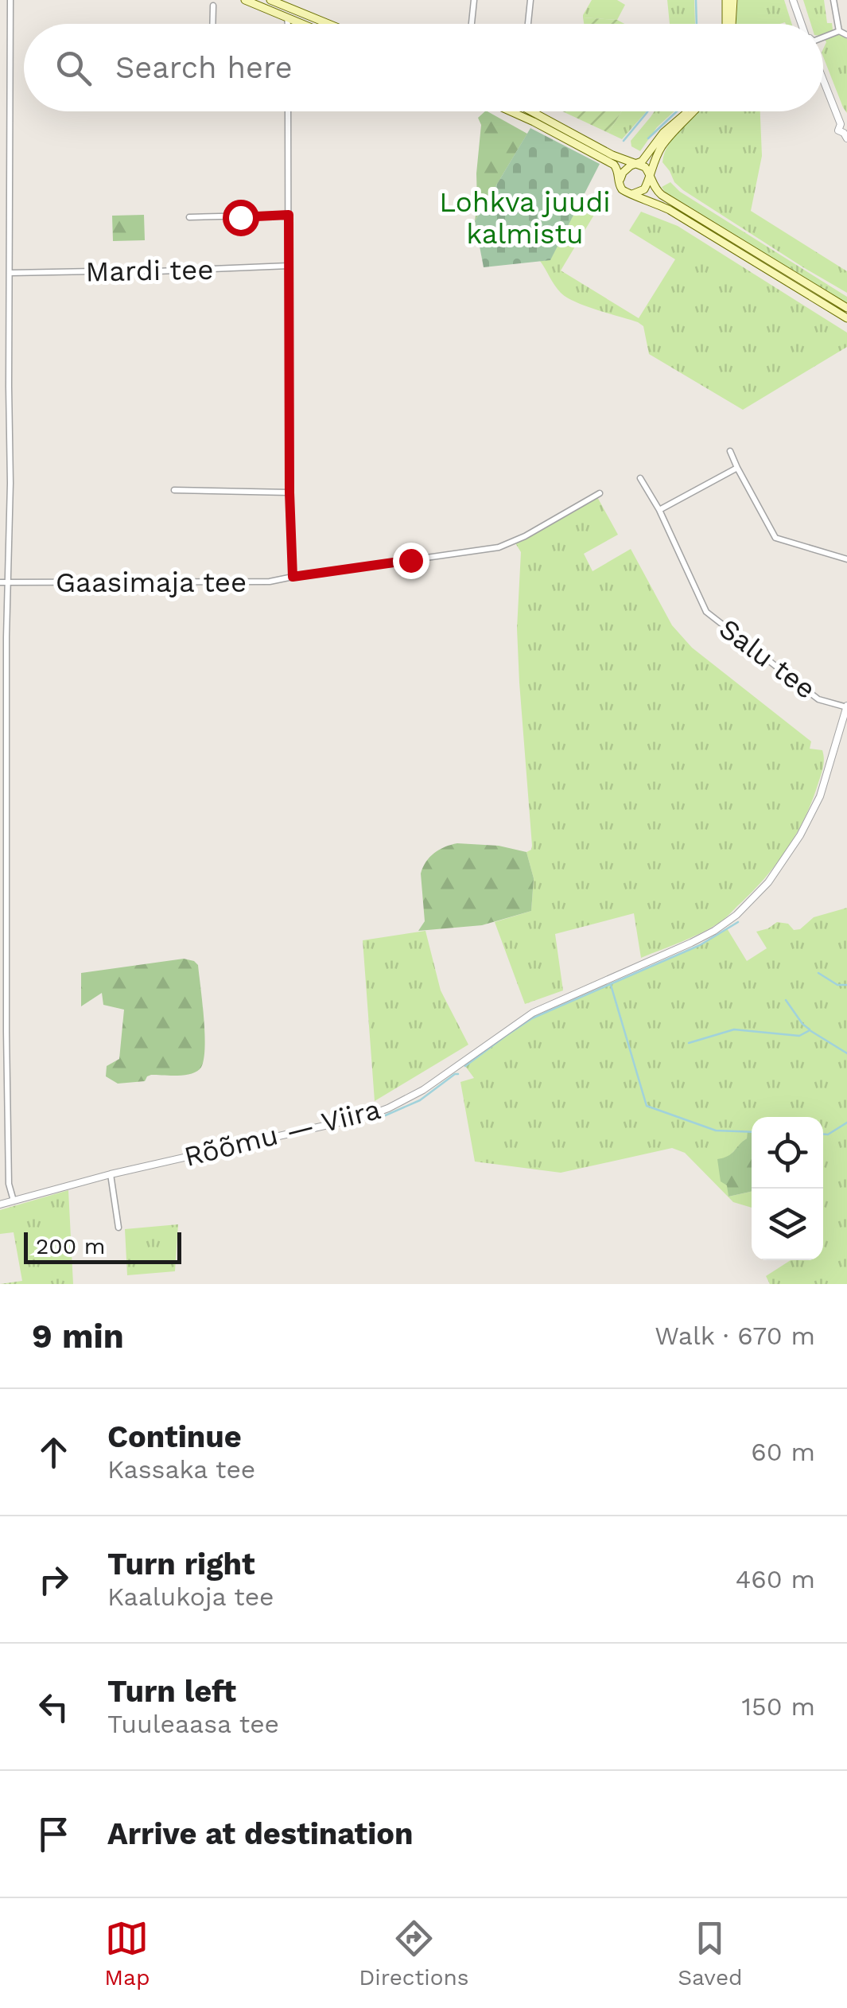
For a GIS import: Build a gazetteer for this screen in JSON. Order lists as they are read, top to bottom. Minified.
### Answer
{"streets":{"street":["Mardi tee","Gaasimaja tee","Salu tee","Rõõmu — Viira"]},"crossings":[["Salu tee","Rõõmu — Viira"]],"parks":["Lohkva juudi kalmistu"],"scale_bar":"200 m","page":{"search":"Search here","scale":"200 m","heading":["9 min","Walk · 670 m"],"list":[["Continue","Kassaka tee","60 m"],["Turn right","Kaalukoja tee","460 m"],["Turn left","Tuuleaasa tee","150 m"],"Arrive at destination"],"nav":["Map","Directions","Saved"]}}
